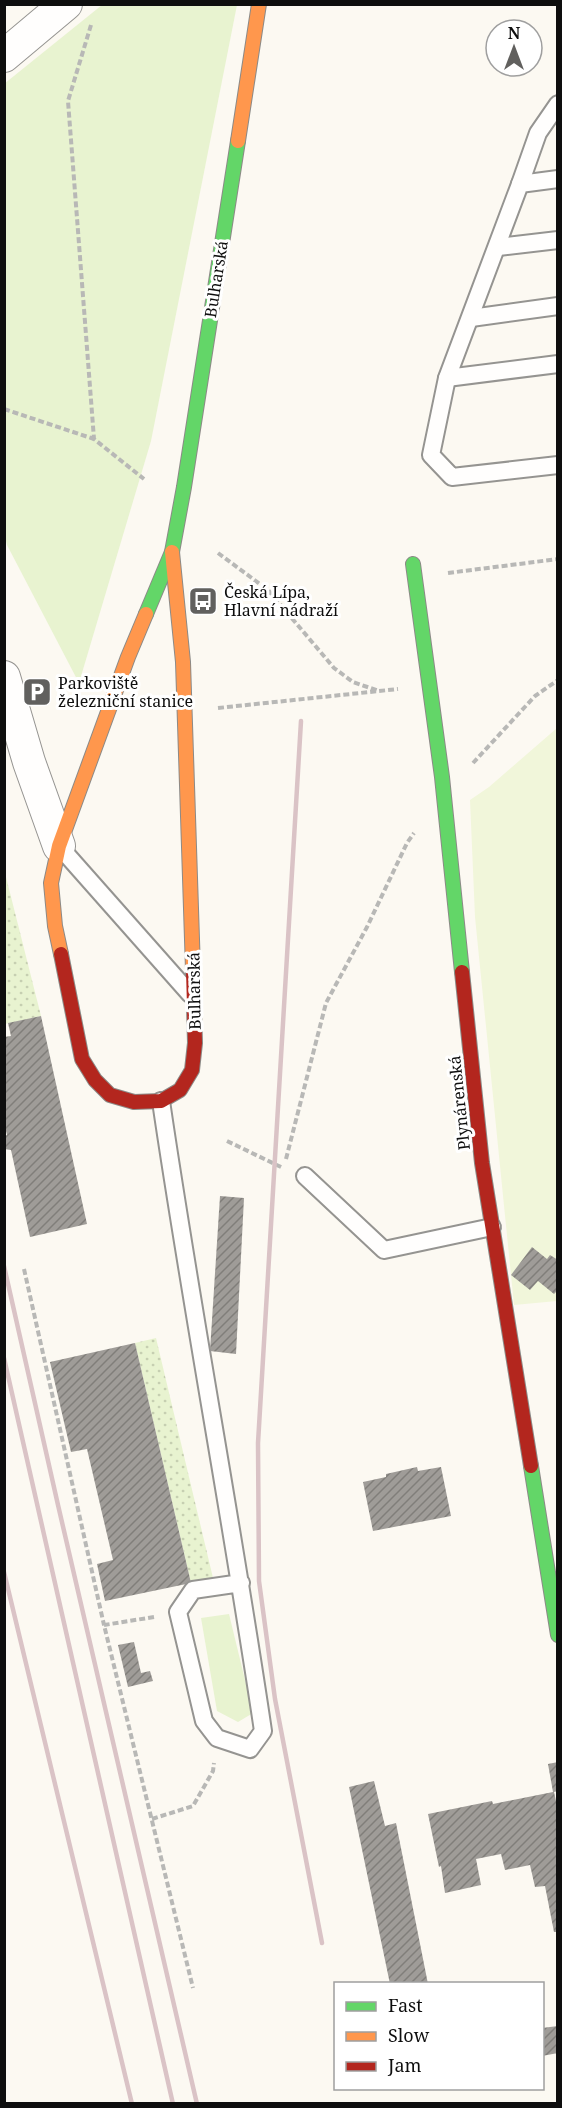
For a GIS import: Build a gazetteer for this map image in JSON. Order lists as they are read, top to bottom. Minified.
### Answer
{"streets":{"street":["Bulharská","Plynárenská"]},"places":{"bus stop":["Česká Lípa, Hlavní nádraží"],"parking":["Parkoviště železniční stanice"]},"legend":["Fast","Slow","Jam"],"north":"top"}
